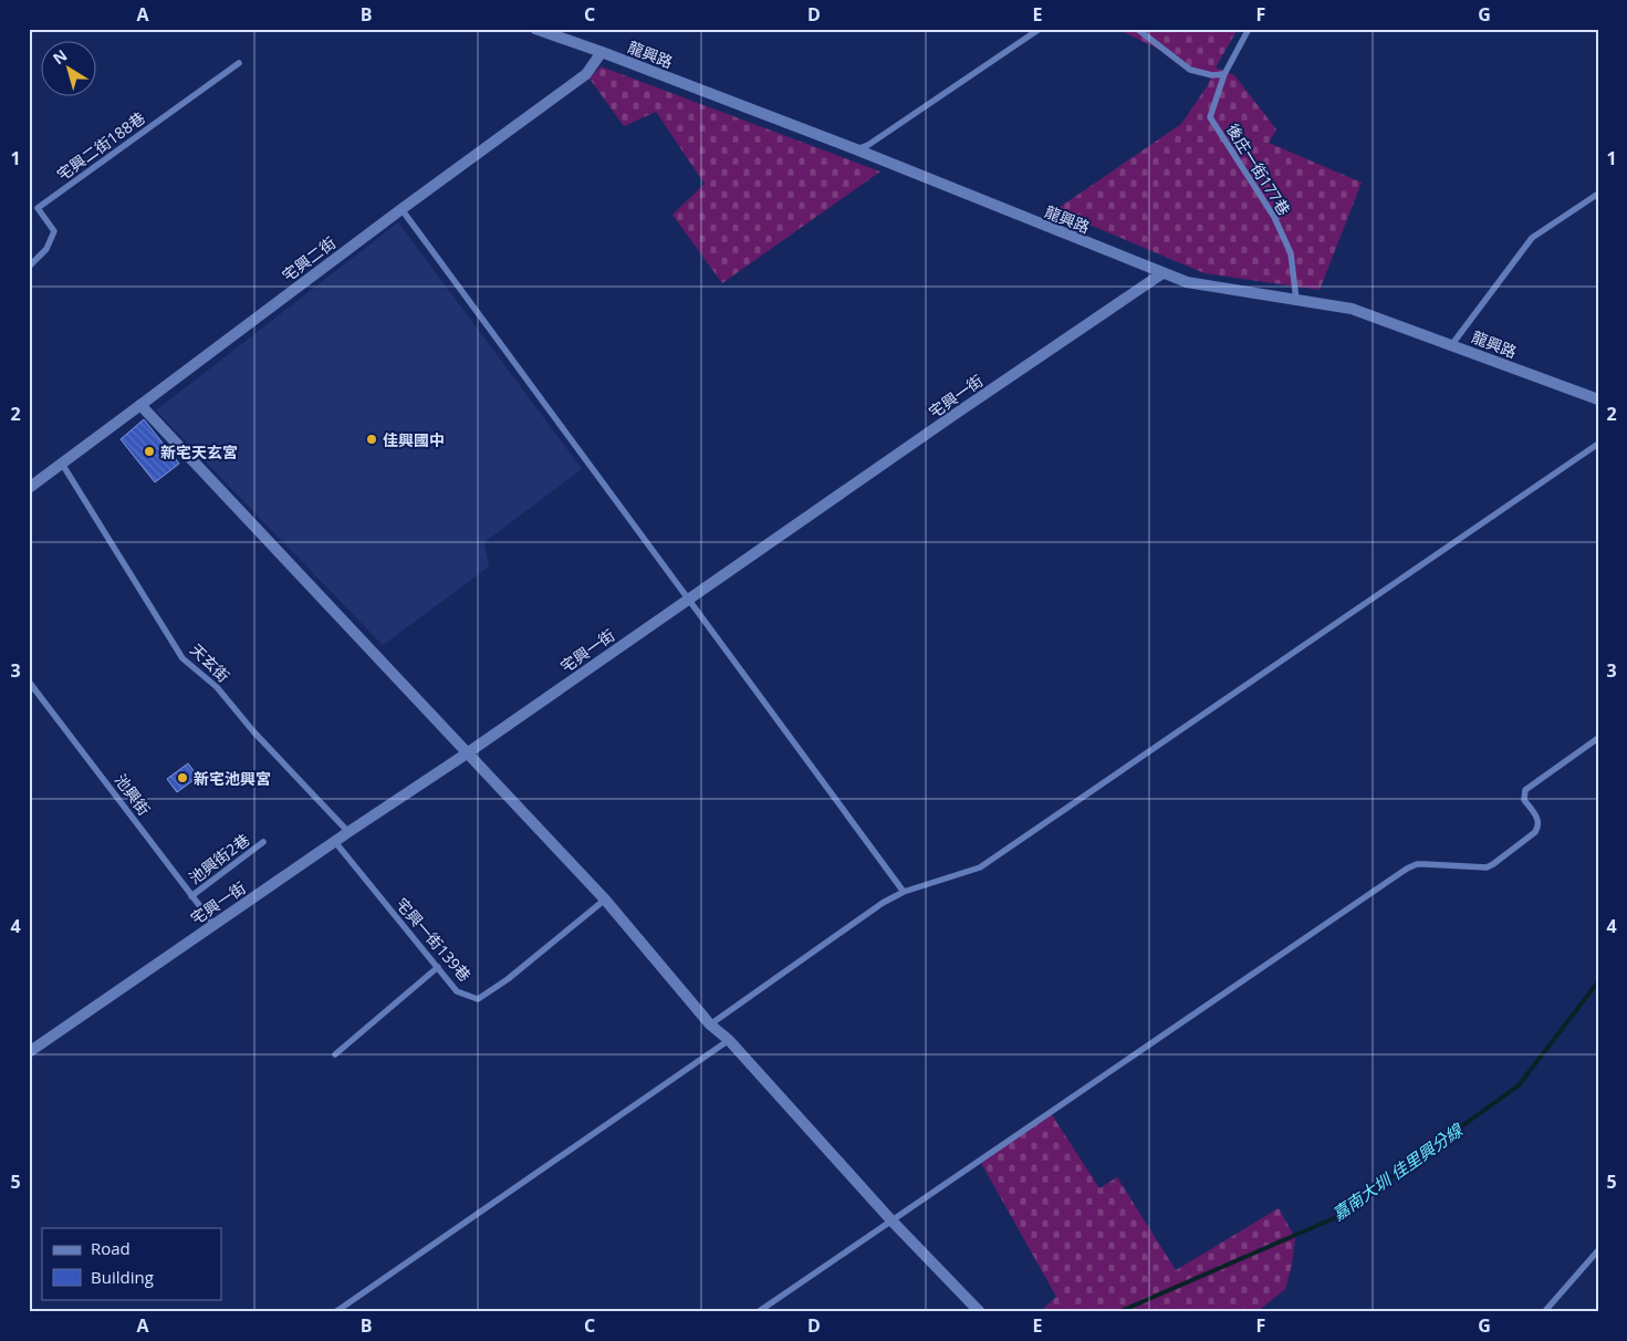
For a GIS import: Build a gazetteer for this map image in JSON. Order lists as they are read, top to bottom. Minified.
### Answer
{"streets":{"street":["龍興路","宅興二街","宅興一街"],"lane":["宅興二街188巷","後庄一街177巷","天玄街","池興街","池興街2巷","宅興一街139巷"]},"crossings":[["龍興路","後庄一街177巷"],["龍興路","宅興二街"],["龍興路","宅興一街"],["宅興二街","天玄街"],["宅興一街","天玄街"],["宅興一街","池興街"],["宅興一街","宅興一街139巷"],["池興街","池興街2巷"]],"water":["嘉南大圳 佳里興分線"],"places":["佳興國中","新宅天玄宮","新宅池興宮"],"legend":["Road","Building"],"north":"top left","grid":{"columns":["A","B","C","D","E","F","G"],"rows":["1","2","3","4","5"]}}
